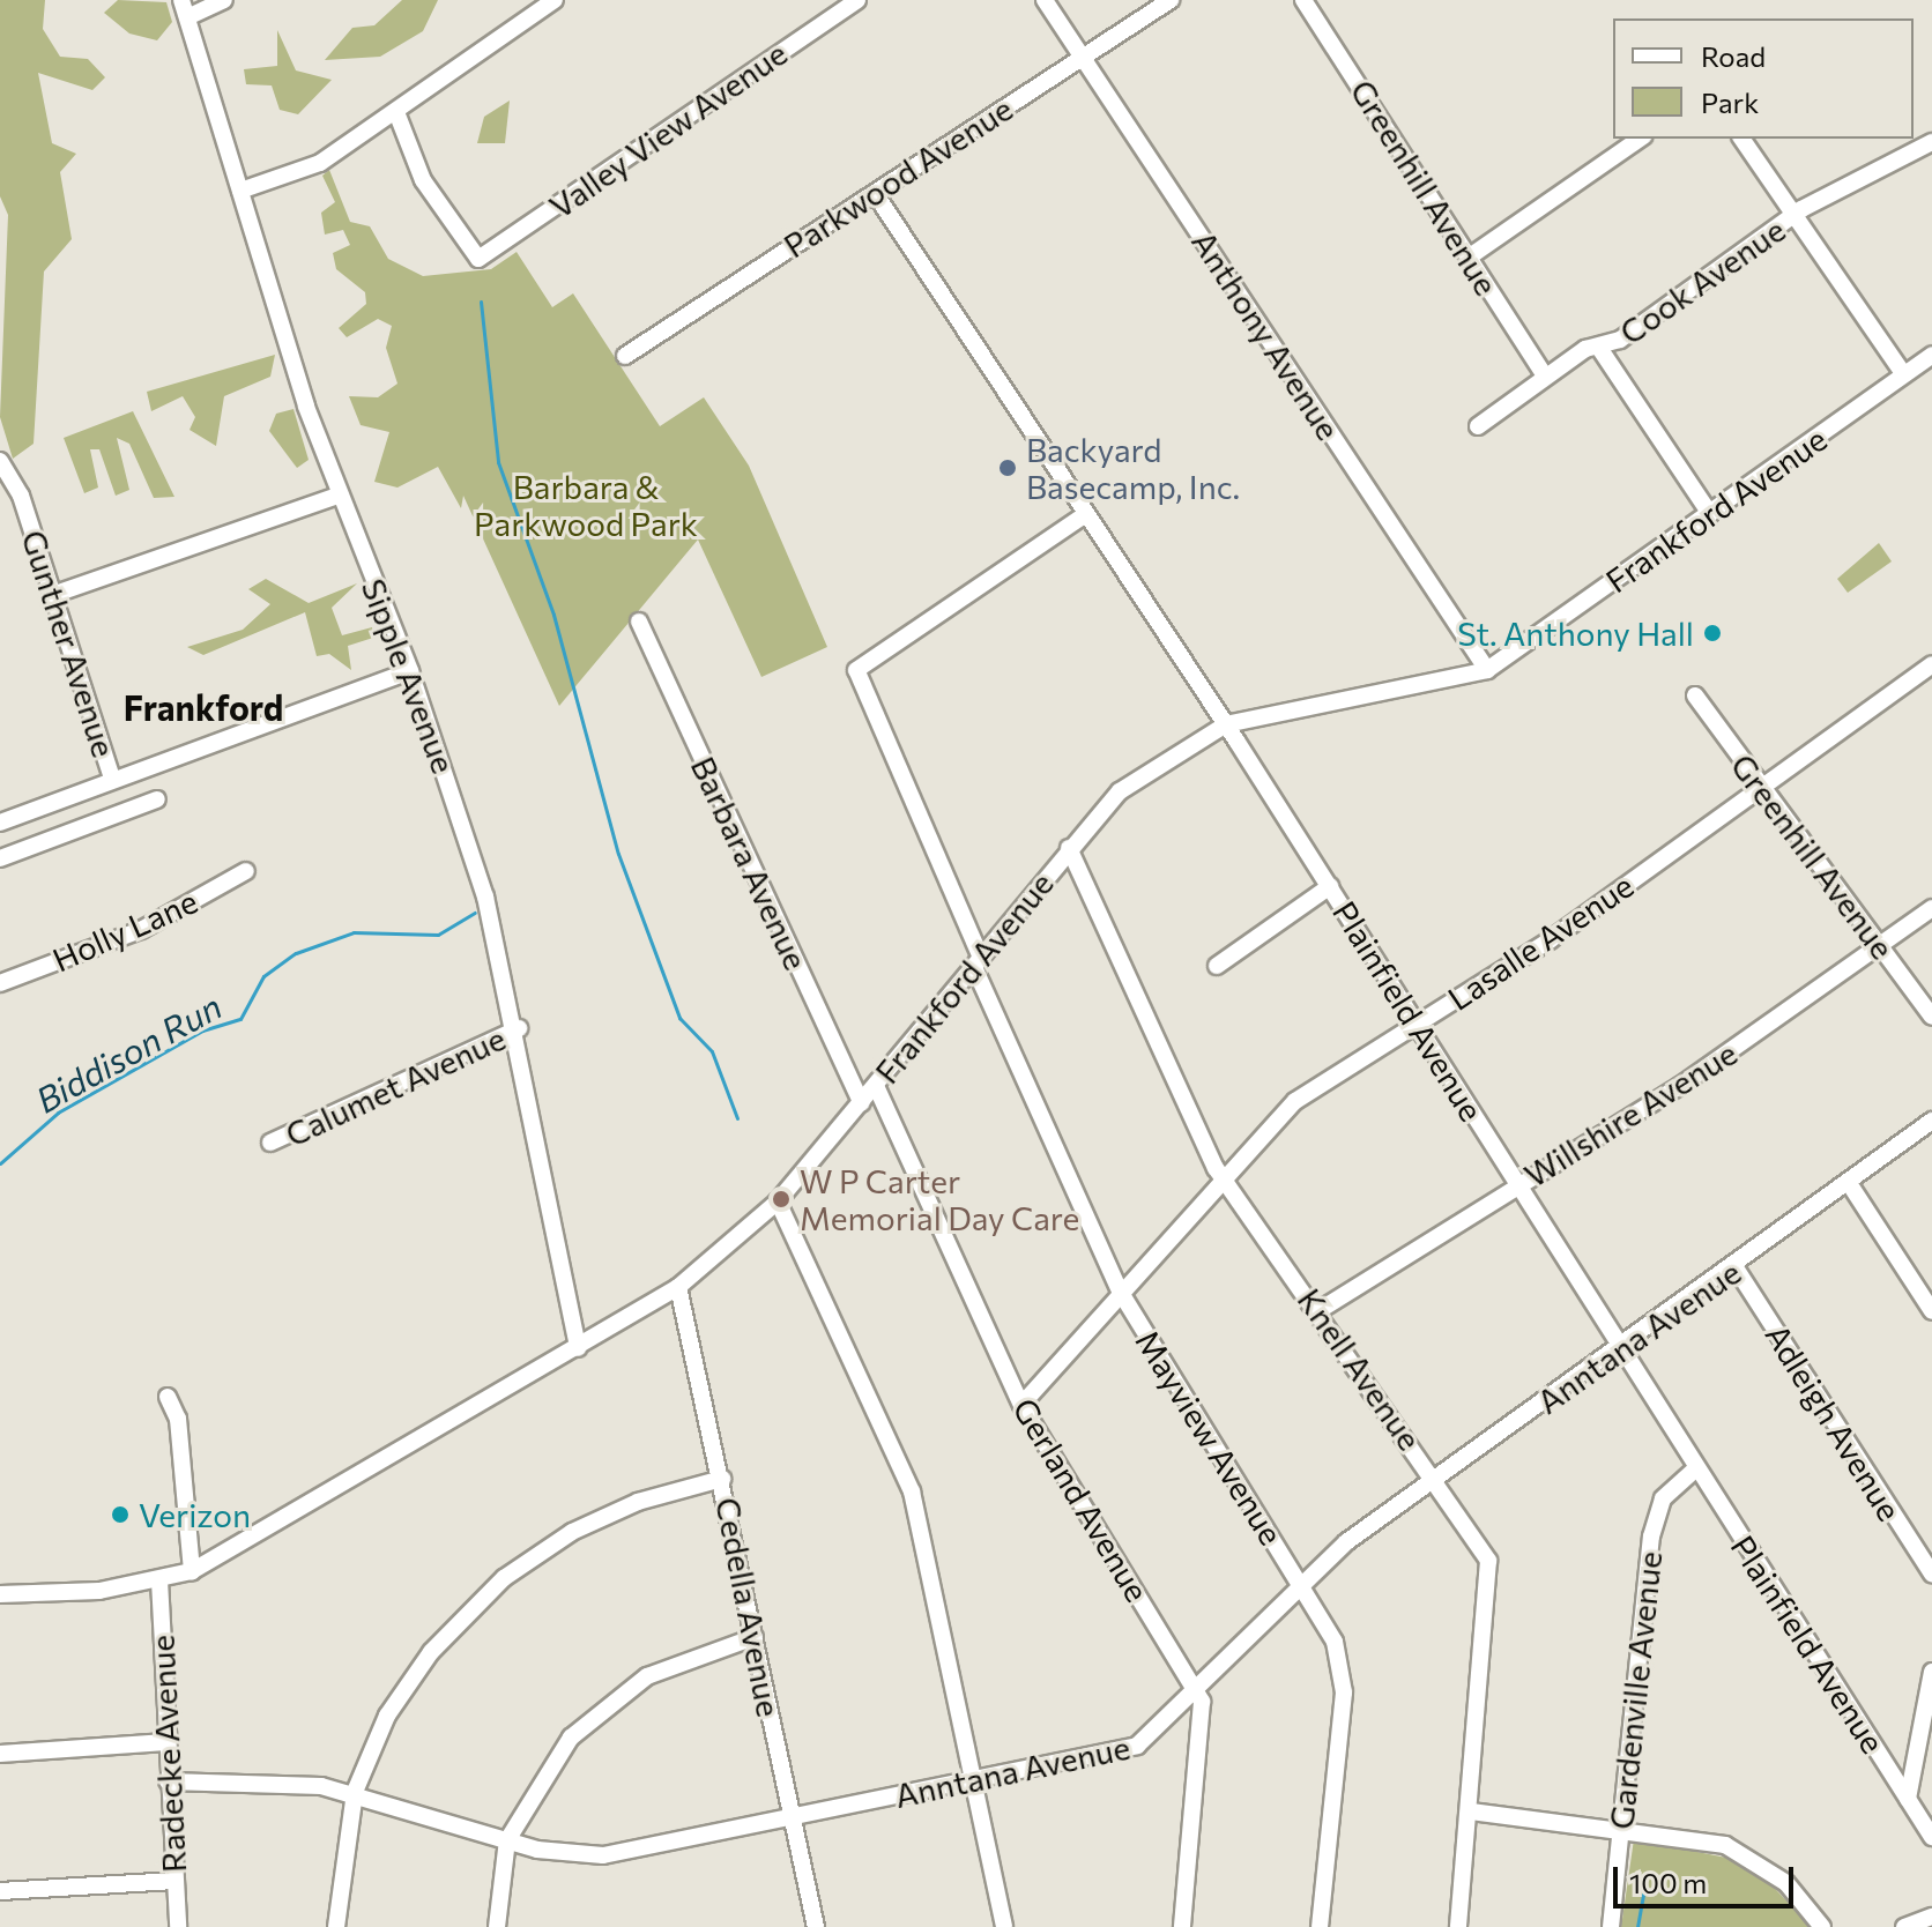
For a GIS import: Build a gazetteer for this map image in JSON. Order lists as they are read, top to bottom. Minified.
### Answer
{"streets":{"street":["Valley View Avenue","Parkwood Avenue","Greenhill Avenue","Cook Avenue","Anthony Avenue","Frankford Avenue","Gunther Avenue","Sipple Avenue","Barbara Avenue","Holly Lane","Lasalle Avenue","Plainfield Avenue","Calumet Avenue","Willshire Avenue","Anntana Avenue","Knell Avenue","Adleigh Avenue","Mayview Avenue","Gerland Avenue","Cedella Avenue","Gardenville Avenue","Radecke Avenue"]},"crossings":[["Parkwood Avenue","Anthony Avenue"],["Parkwood Avenue","Plainfield Avenue"],["Greenhill Avenue","Cook Avenue"],["Greenhill Avenue","Lasalle Avenue"],["Greenhill Avenue","Willshire Avenue"],["Anthony Avenue","Frankford Avenue"],["Frankford Avenue","Sipple Avenue"],["Frankford Avenue","Barbara Avenue"],["Frankford Avenue","Plainfield Avenue"],["Frankford Avenue","Knell Avenue"],["Frankford Avenue","Mayview Avenue"],["Frankford Avenue","Gerland Avenue"],["Frankford Avenue","Cedella Avenue"],["Frankford Avenue","Radecke Avenue"],["Sipple Avenue","Calumet Avenue"],["Lasalle Avenue","Plainfield Avenue"],["Lasalle Avenue","Knell Avenue"],["Lasalle Avenue","Mayview Avenue"],["Lasalle Avenue","Gerland Avenue"],["Plainfield Avenue","Willshire Avenue"],["Plainfield Avenue","Anntana Avenue"],["Plainfield Avenue","Mayview Avenue"],["Plainfield Avenue","Gardenville Avenue"],["Willshire Avenue","Knell Avenue"],["Anntana Avenue","Knell Avenue"],["Anntana Avenue","Adleigh Avenue"],["Anntana Avenue","Mayview Avenue"],["Anntana Avenue","Gerland Avenue"],["Anntana Avenue","Cedella Avenue"],["Anntana Avenue","Radecke Avenue"]],"districts":["Frankford"],"water":["Biddison Run"],"parks":["Barbara & Parkwood Park"],"places":["Backyard Basecamp, Inc.","St. Anthony Hall","W P Carter Memorial Day Care","Verizon"],"legend":["Road","Park"],"scale_bar":"100 m"}
